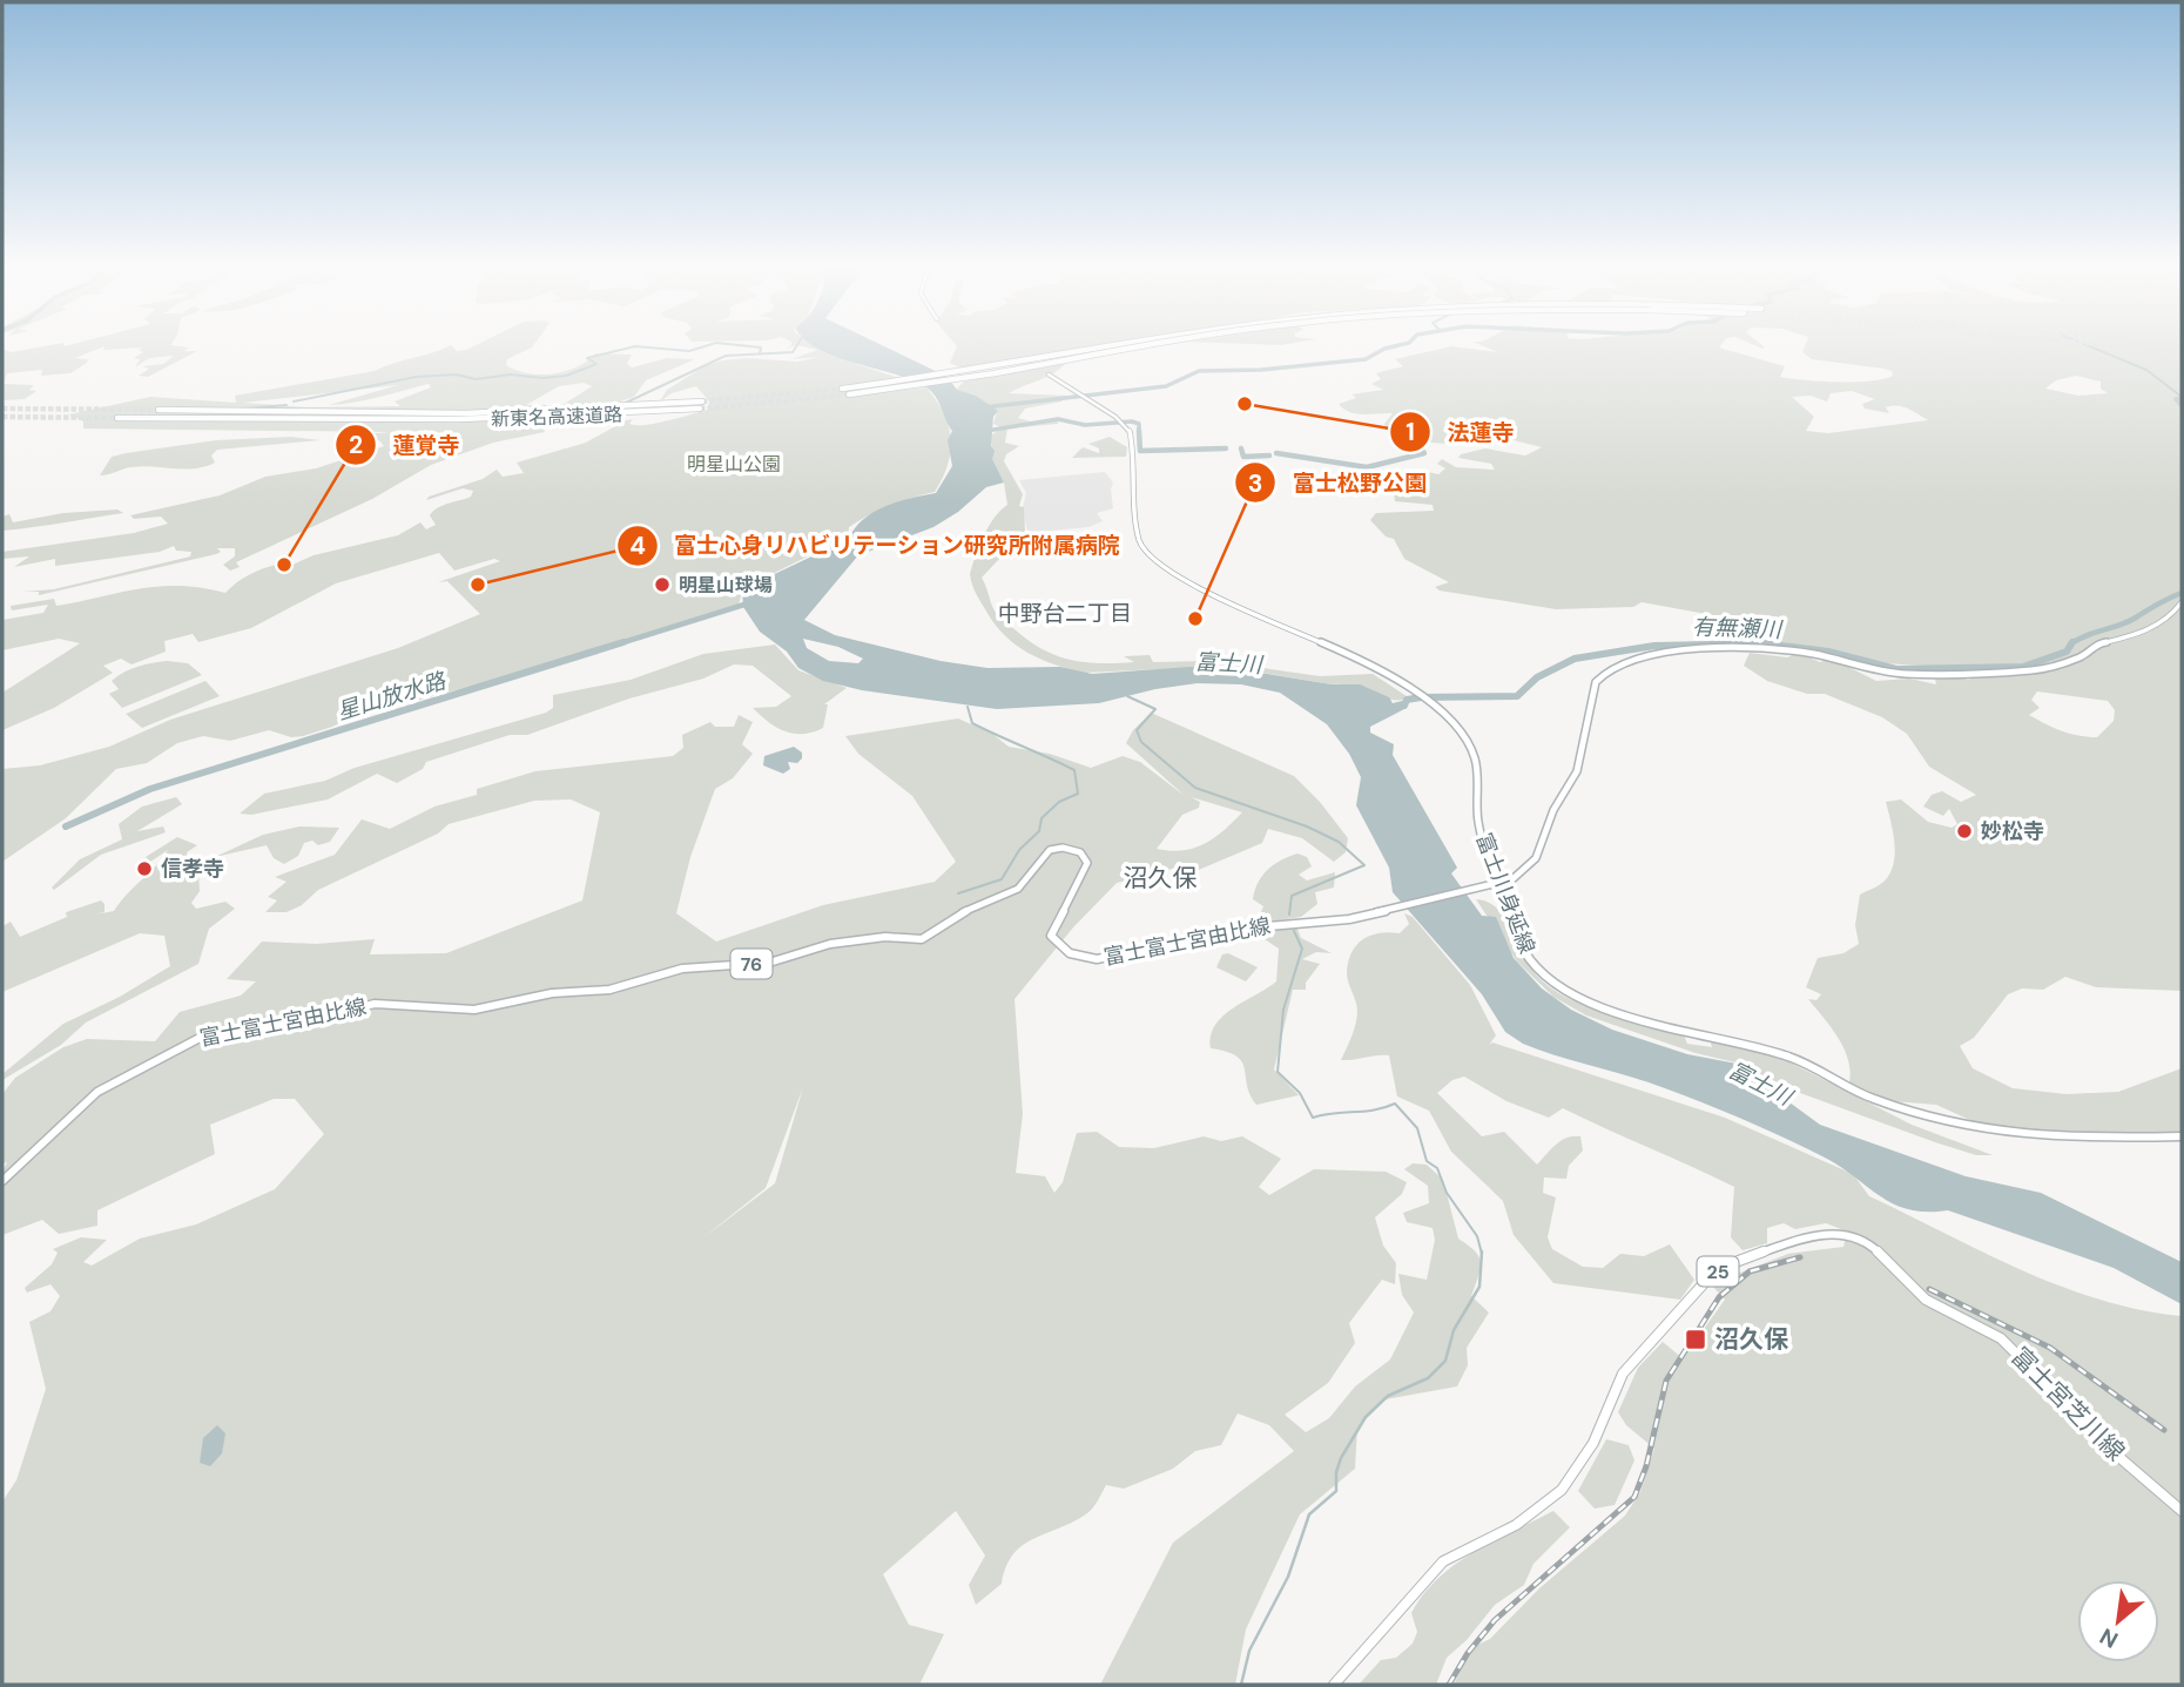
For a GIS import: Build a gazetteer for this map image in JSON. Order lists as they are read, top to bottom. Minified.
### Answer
{"streets":{"highway":["新東名高速道路"],"main road":["富士川身延線","富士富士宮由比線","76","25","富士宮芝川線"]},"crossings":[["富士川身延線","富士富士宮由比線"]],"districts":["中野台二丁目","沼久保"],"water":["有無瀬川","富士川","星山放水路"],"parks":["明星山公園"],"places":{"other":["法蓮寺","蓮覚寺","富士心身リハビリテーション研究所附属病院","明星山球場","富士松野公園","妙松寺","信孝寺"],"transit":["沼久保"]},"north":"bottom left"}
